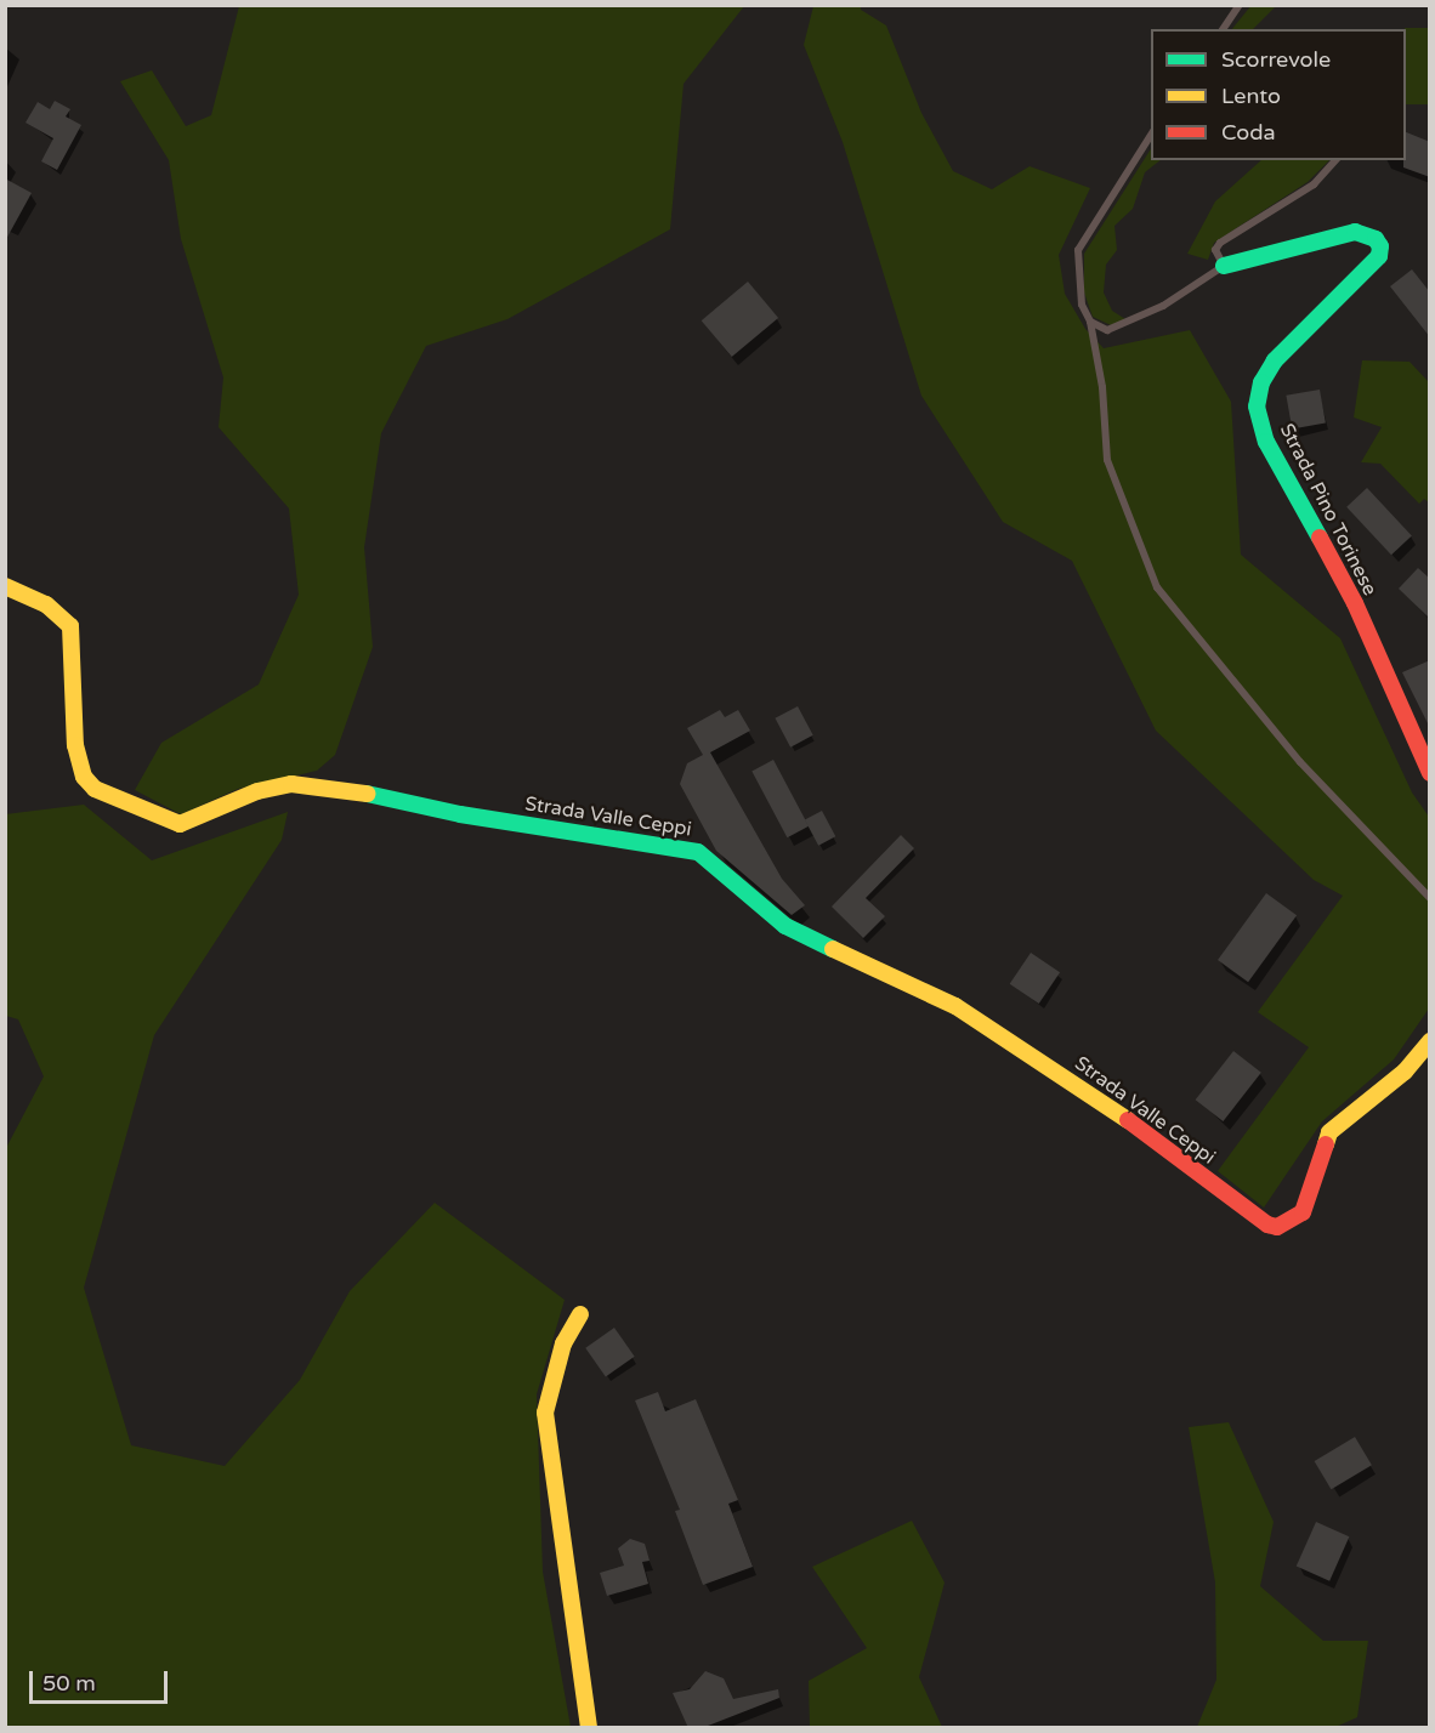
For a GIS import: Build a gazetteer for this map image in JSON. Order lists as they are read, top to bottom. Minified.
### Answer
{"streets":{"street":["Strada Pino Torinese","Strada Valle Ceppi"]},"legend":["Scorrevole","Lento","Coda"],"scale_bar":"50 m"}
